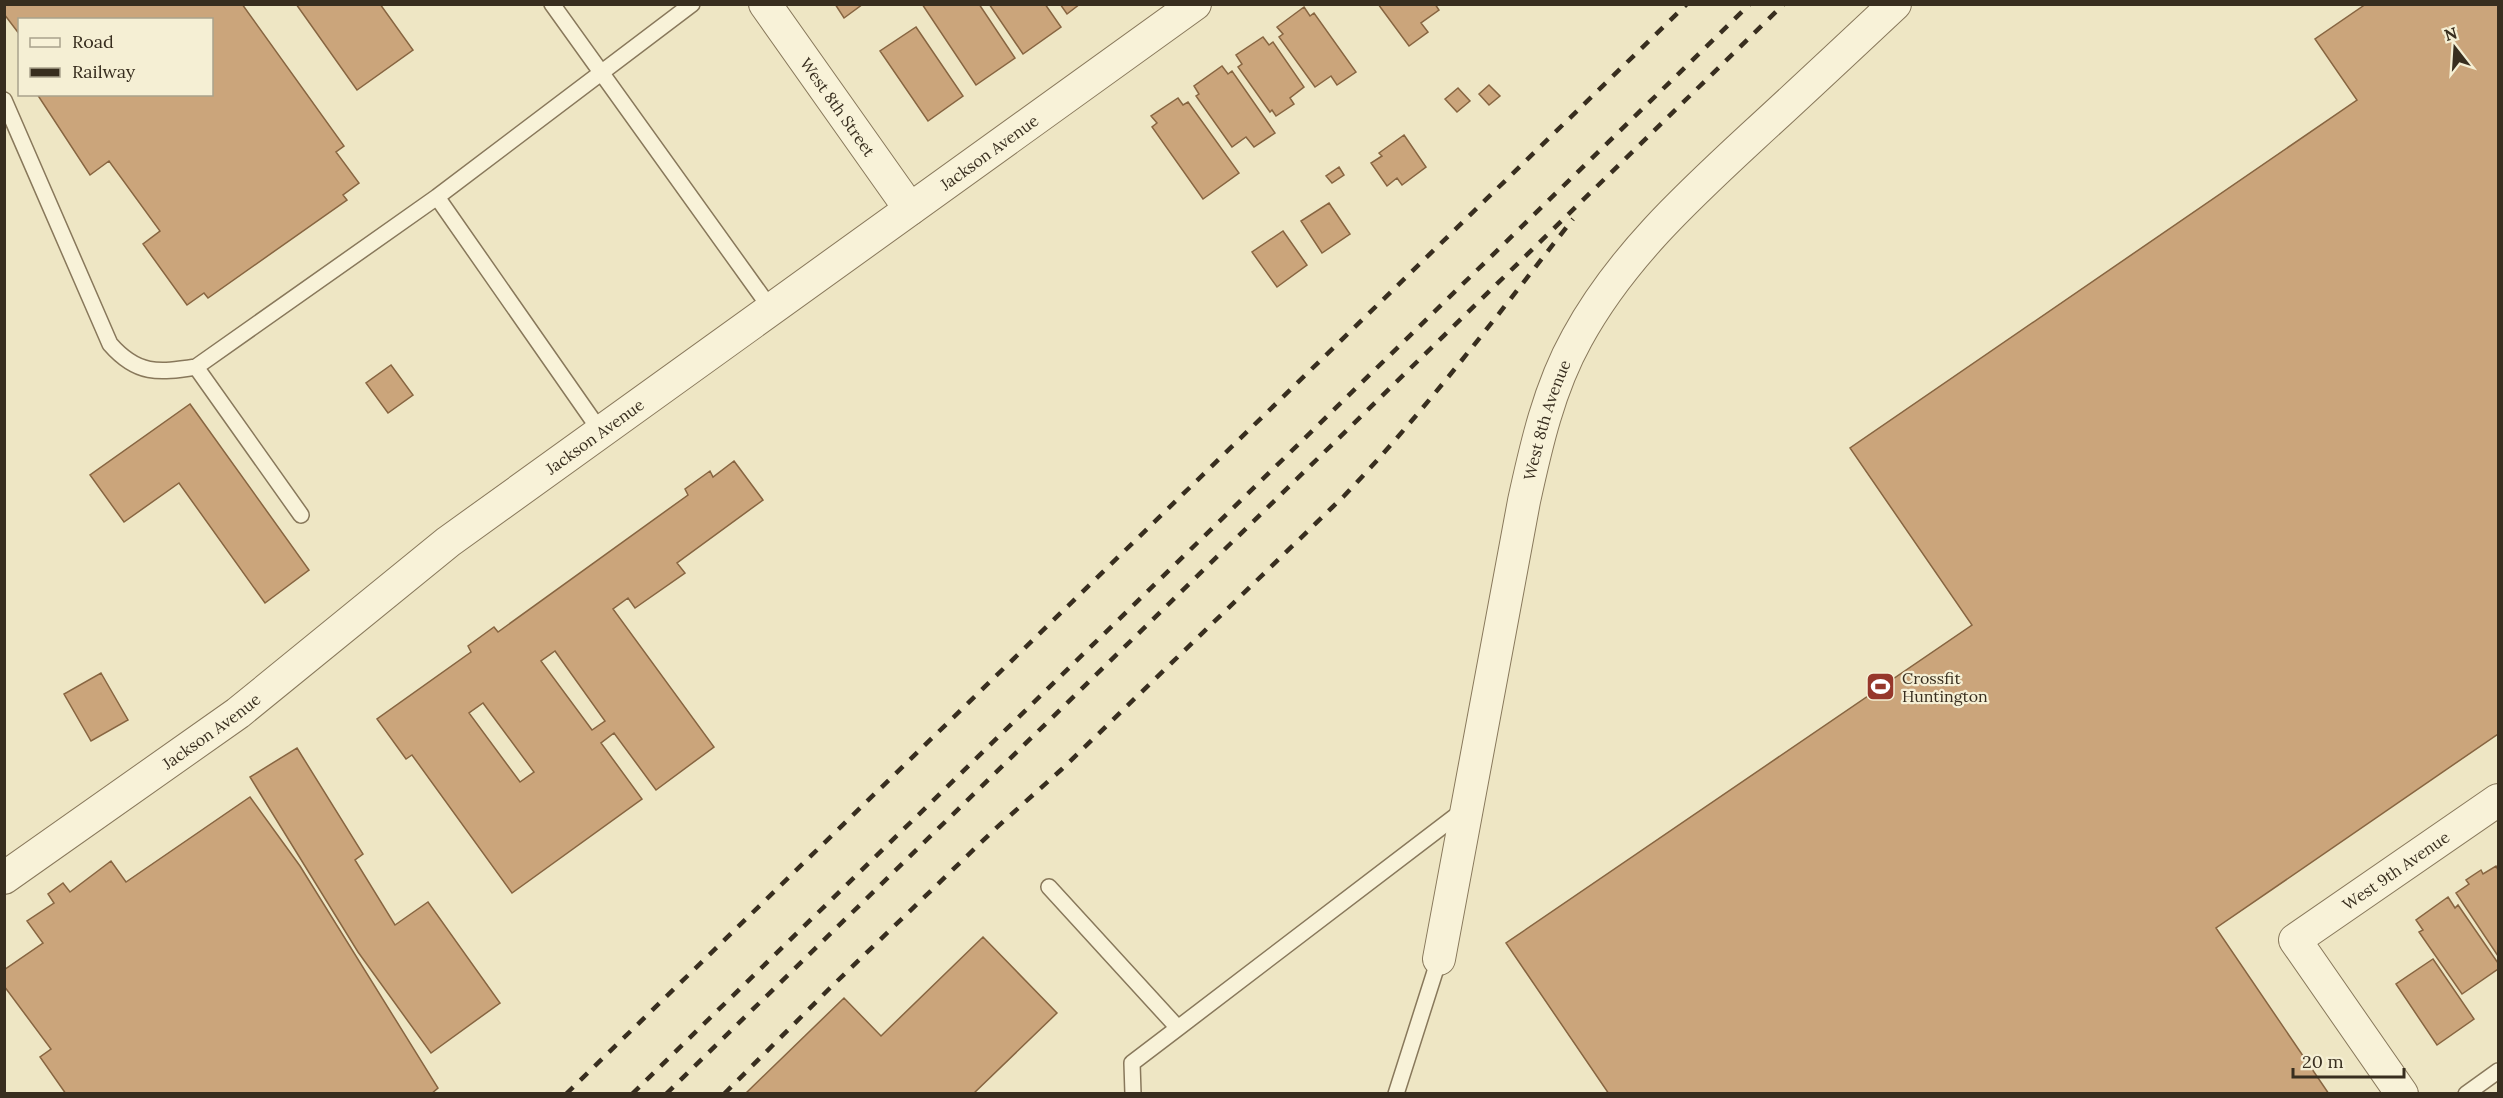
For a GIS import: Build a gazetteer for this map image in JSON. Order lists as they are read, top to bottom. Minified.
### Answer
{"streets":{"street":["West 8th Street","Jackson Avenue","West 8th Avenue","West 9th Avenue"]},"crossings":[["West 8th Street","Jackson Avenue"]],"places":{"sports":["Crossfit Huntington"]},"legend":["Road","Railway"],"scale_bar":"20 m","north":"top"}
